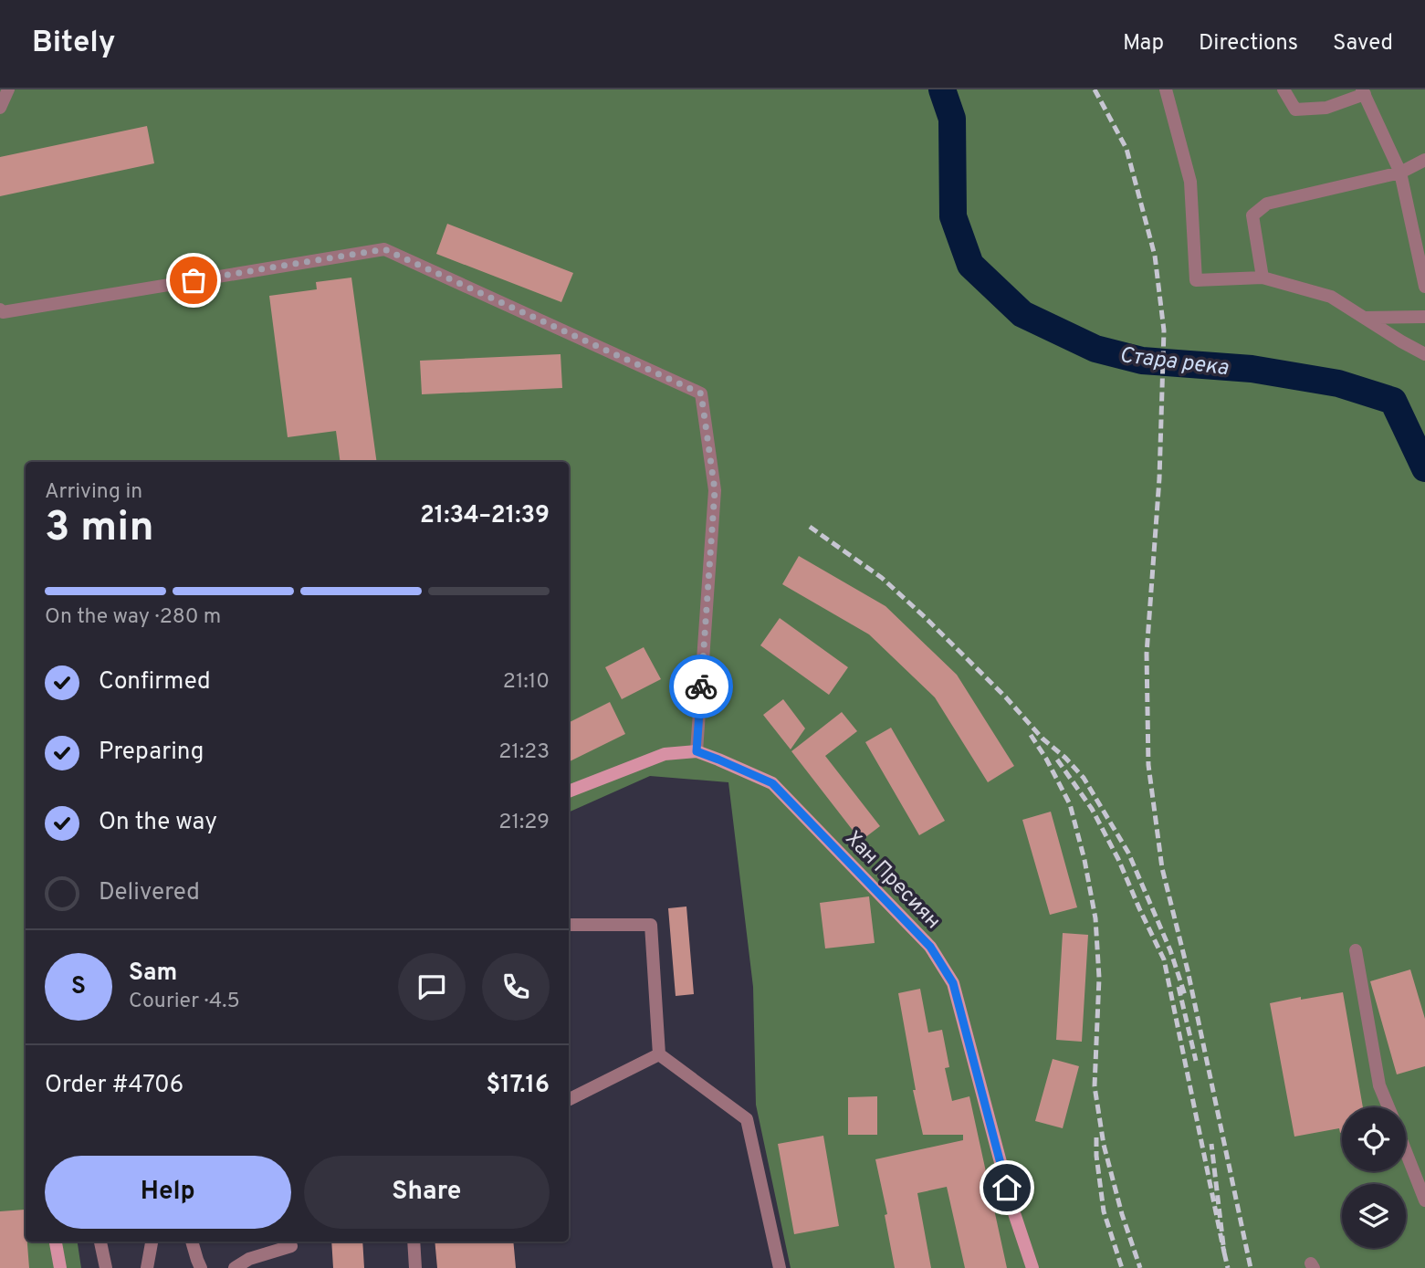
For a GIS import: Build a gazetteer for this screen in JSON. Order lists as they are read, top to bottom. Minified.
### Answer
{"streets":{"street":["Хан Пресиян"]},"water":["Стара река"],"page":{"header":"Bitely","nav":["Map","Directions","Saved"],"heading":["3 min","Arriving in","21:34–21:39"],"panel":["Sam","Courier · 4.5","Order #4706","$17.16"],"bar":"On the way · 280 m","list":[["Confirmed","21:10"],["Preparing","21:23"],["On the way","21:29"],"Delivered"],"round":"S","buttons":["Help","Share"]}}
